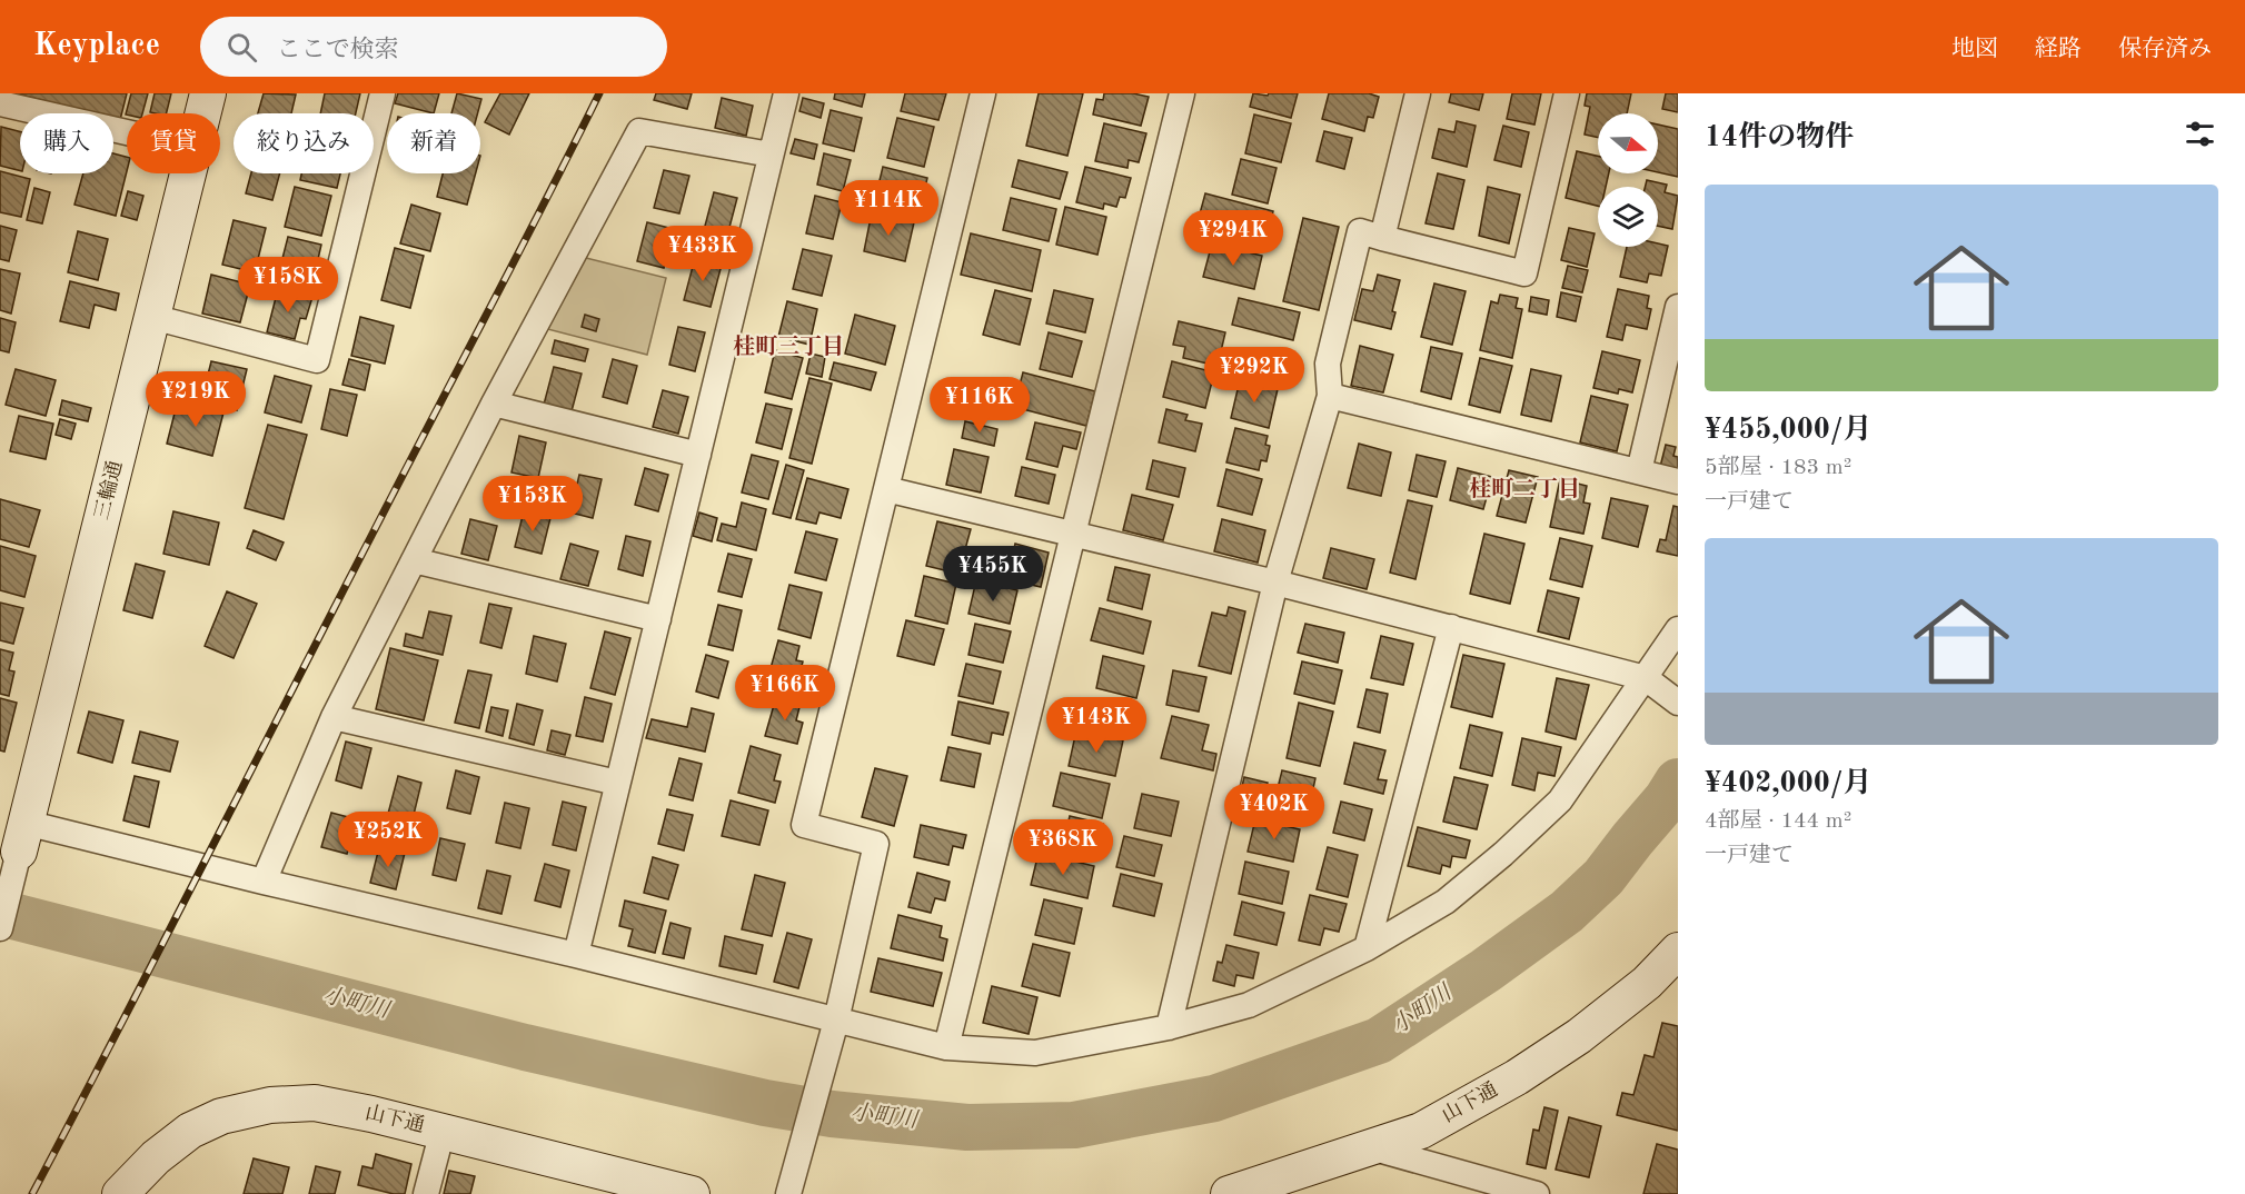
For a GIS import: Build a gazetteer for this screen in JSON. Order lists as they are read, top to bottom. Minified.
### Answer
{"streets":{"street":["三輪通","山下通"]},"districts":["桂町三丁目","桂町二丁目"],"water":["小町川"],"north":"right","page":{"header":"Keyplace","search":"ここで検索","nav":["地図","経路","保存済み"],"heading":"14件の物件","chip":["購入","賃貸","絞り込み","新着"],"list":[{"name":"¥455,000/月","note":"5部屋 · 183 m² · 一戸建て"},{"name":"¥402,000/月","note":"4部屋 · 144 m² · 一戸建て"}],"price":["¥114K","¥294K","¥433K","¥158K","¥292K","¥219K","¥116K","¥153K","¥455K","¥166K","¥143K","¥402K","¥252K","¥368K"]}}
